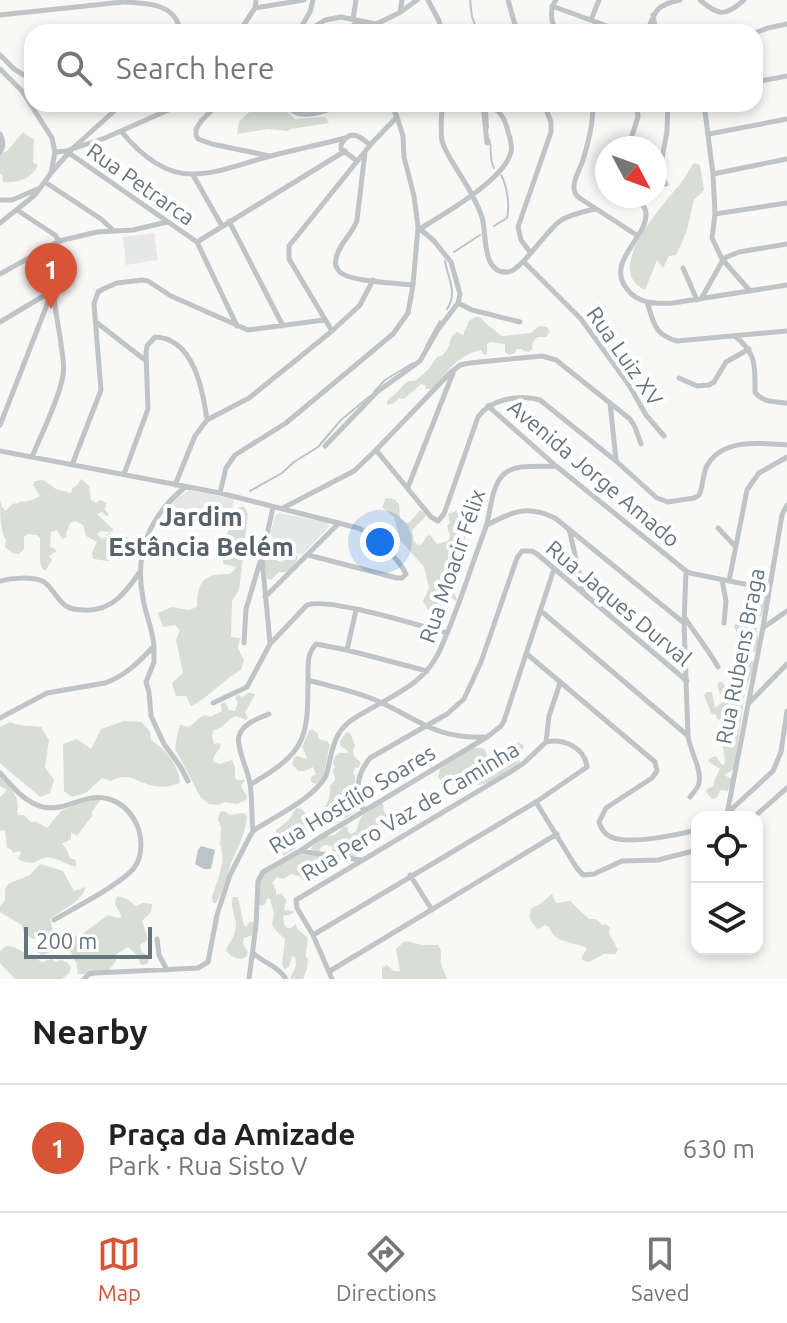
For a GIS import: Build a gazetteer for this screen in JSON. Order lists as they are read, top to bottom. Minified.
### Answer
{"streets":{"street":["Rua Petrarca","Rua Luiz XV","Avenida Jorge Amado","Rua Moacir Félix","Rua Jaques Durval","Rua Rubens Braga","Rua Hostílio Soares","Rua Pero Vaz de Caminha"]},"crossings":[["Avenida Jorge Amado","Rua Moacir Félix"],["Avenida Jorge Amado","Rua Jaques Durval"],["Rua Jaques Durval","Rua Hostílio Soares"]],"districts":["Jardim Estância Belém"],"scale_bar":"200 m","north":"bottom right","page":{"search":"Search here","pins":"1","scale":"200 m","heading":"Nearby","list":[{"mark":"1","name":"Praça da Amizade","note":"Park · Rua Sisto V","value":"630 m"}],"nav":["Map","Directions","Saved"]}}
